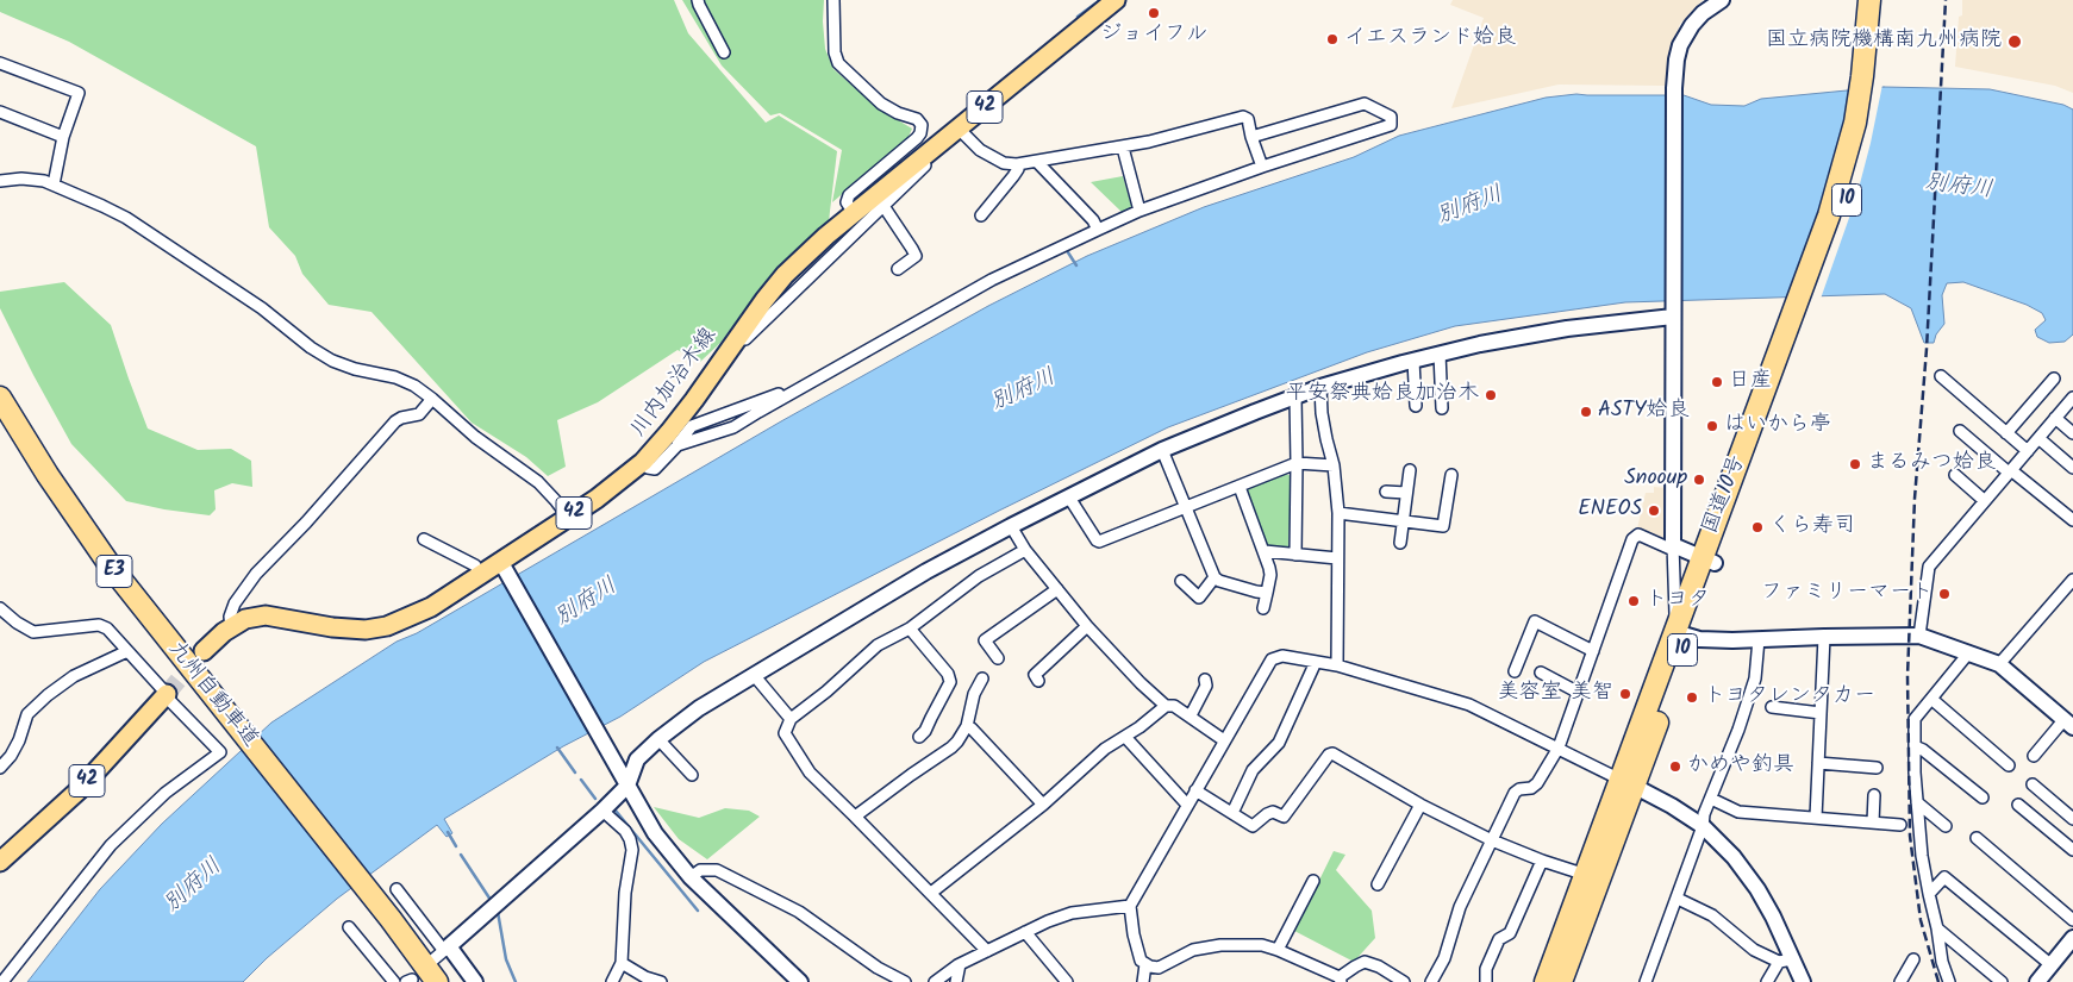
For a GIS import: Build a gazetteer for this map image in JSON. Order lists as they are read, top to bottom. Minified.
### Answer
{"streets":{"highway":["10","国道10号","E3","九州自動車道"],"main road":["42","川内加治木線"]},"water":["別府川"],"places":["ジョイフル","イエスランド姶良","国立病院機構南九州病院","日産","平安祭典姶良加治木","ASTY姶良","はいから亭","まるみつ姶良","Snooup","ENEOS","くら寿司","ファミリーマート","トヨタ","美容室 美智","トヨタレンタカー","かめや釣具"]}
